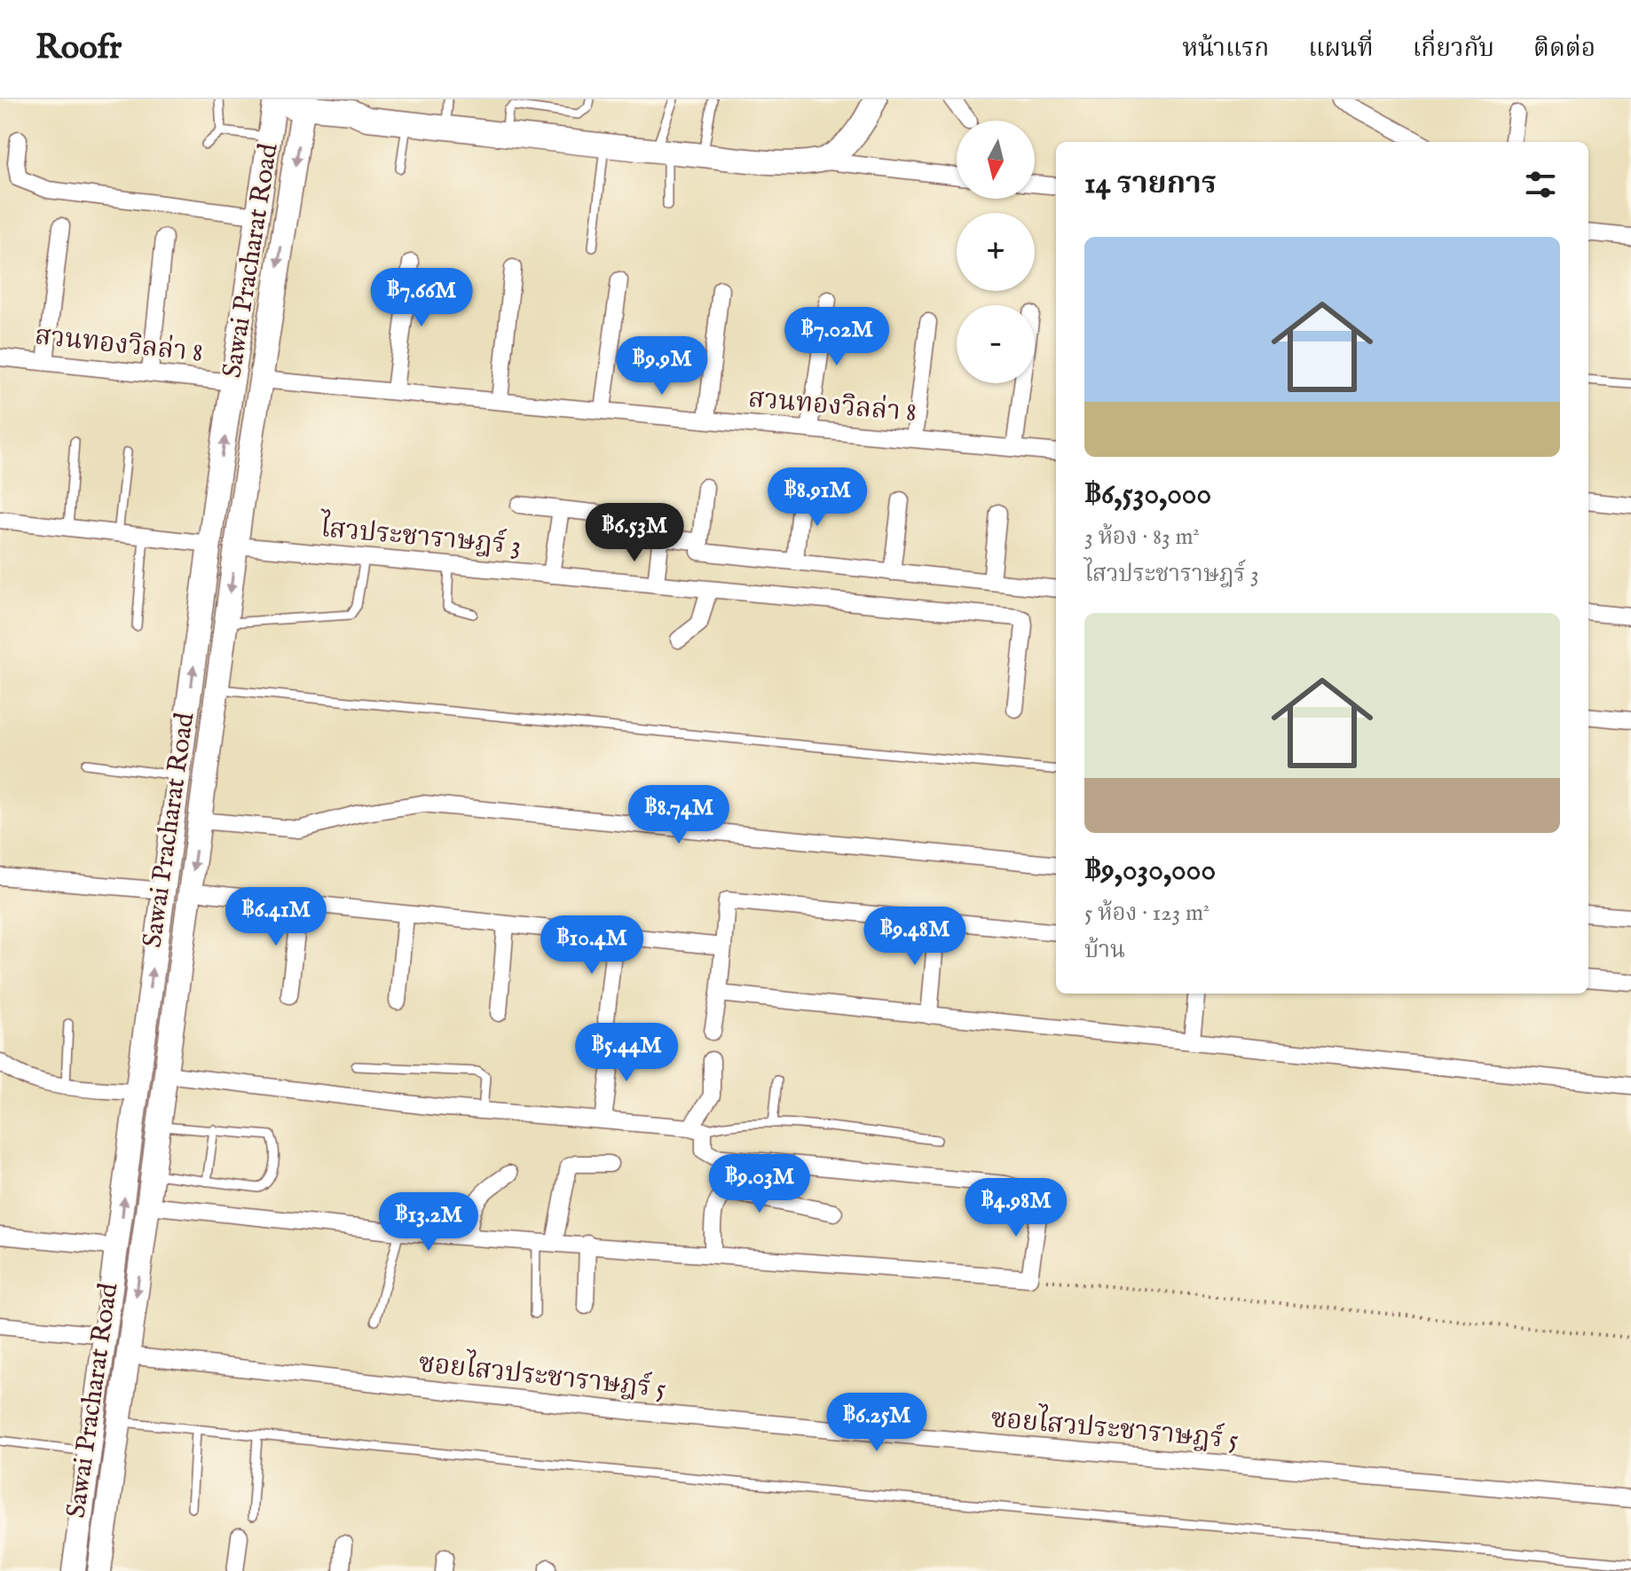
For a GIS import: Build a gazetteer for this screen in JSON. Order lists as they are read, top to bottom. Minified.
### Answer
{"streets":{"main road":["Sawai Pracharat Road"],"street":["สวนทองวิลล่า 8","ไสวประชาราษฎร์ 3","ซอยไสวประชาราษฎร์ 5"]},"crossings":[["Sawai Pracharat Road","สวนทองวิลล่า 8"],["Sawai Pracharat Road","ไสวประชาราษฎร์ 3"],["Sawai Pracharat Road","ซอยไสวประชาราษฎร์ 5"]],"north":"bottom","page":{"header":"Roofr","nav":["หน้าแรก","แผนที่","เกี่ยวกับ","ติดต่อ"],"map_buttons":["+","−"],"heading":"14 รายการ","list":[{"name":"฿6,530,000","note":"3 ห้อง · 83 m² · ไสวประชาราษฎร์ 3"},{"name":"฿9,030,000","note":"5 ห้อง · 123 m² · บ้าน"}],"price":["฿7.66M","฿7.02M","฿9.9M","฿8.91M","฿6.53M","฿8.74M","฿6.41M","฿9.48M","฿10.4M","฿5.44M","฿9.03M","฿4.98M","฿13.2M","฿6.25M"]}}
